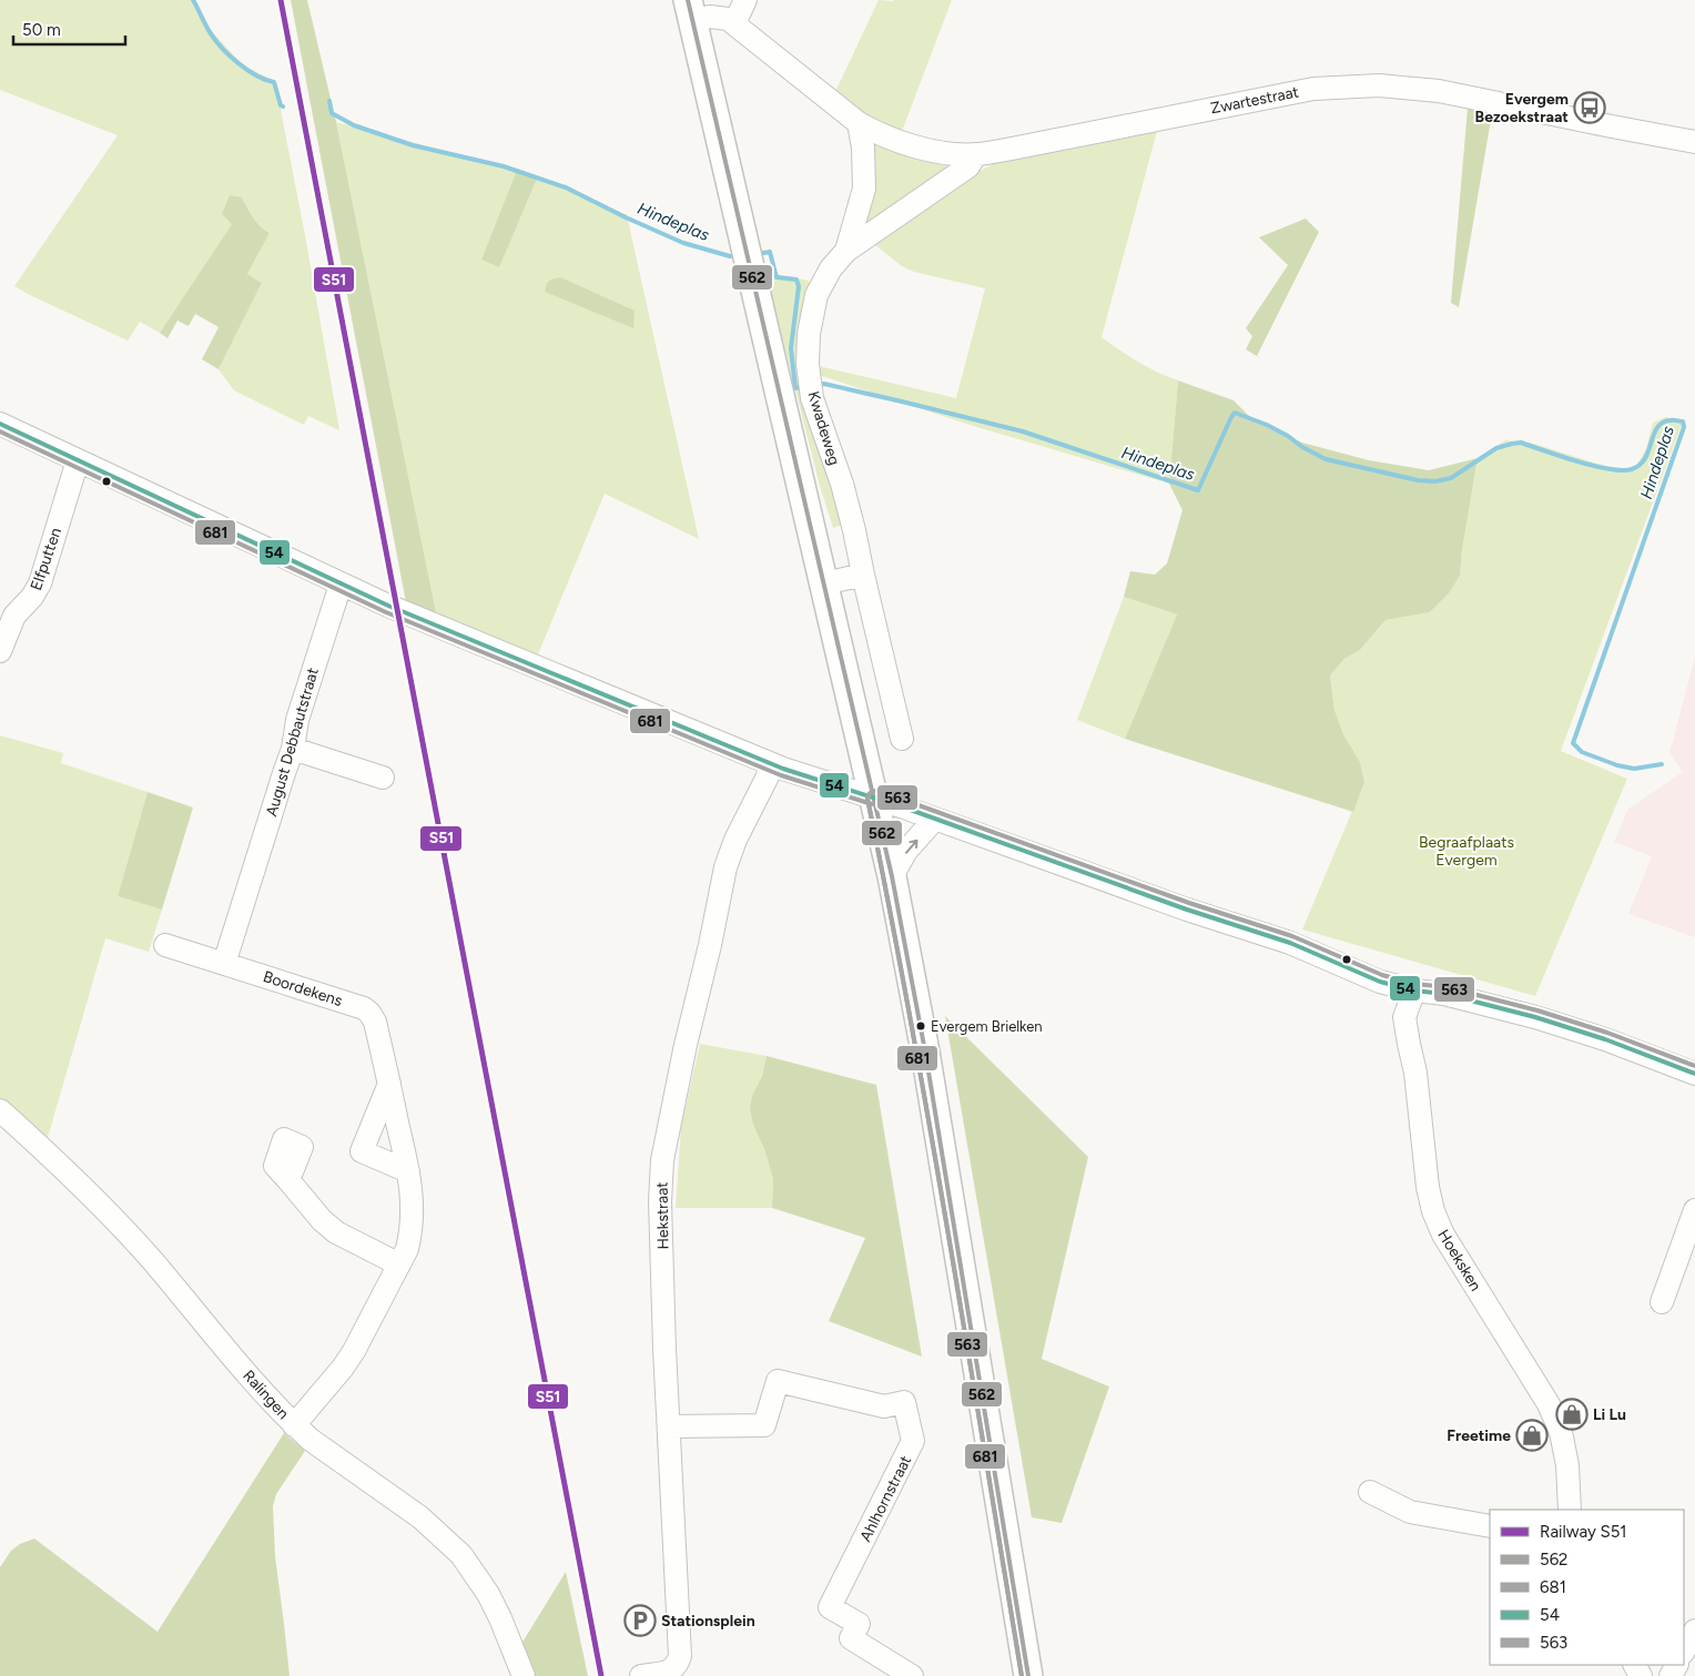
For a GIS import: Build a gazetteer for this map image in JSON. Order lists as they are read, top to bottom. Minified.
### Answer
{"streets":{"street":["Zwartestraat","Kwadeweg","Elfputten","August Debbautstraat","Boordekens","Hekstraat","Hoeksken","Ralingen","Ahlhornstraat"]},"crossings":[["August Debbautstraat","Boordekens"],["Boordekens","Ralingen"],["Hekstraat","Ahlhornstraat"]],"water":["Hindeplas"],"parks":["Begraafplaats Evergem"],"places":{"bus stop":["Evergem Bezoekstraat"],"other":["Evergem Brielken"],"shop":["Li Lu","Freetime"],"parking":["Stationsplein"]},"lines":["rail line S51","transit line 562","transit line 54","transit line 681","transit line 563"],"legend":["Railway S51","562","681","54","563"],"scale_bar":"50 m"}
